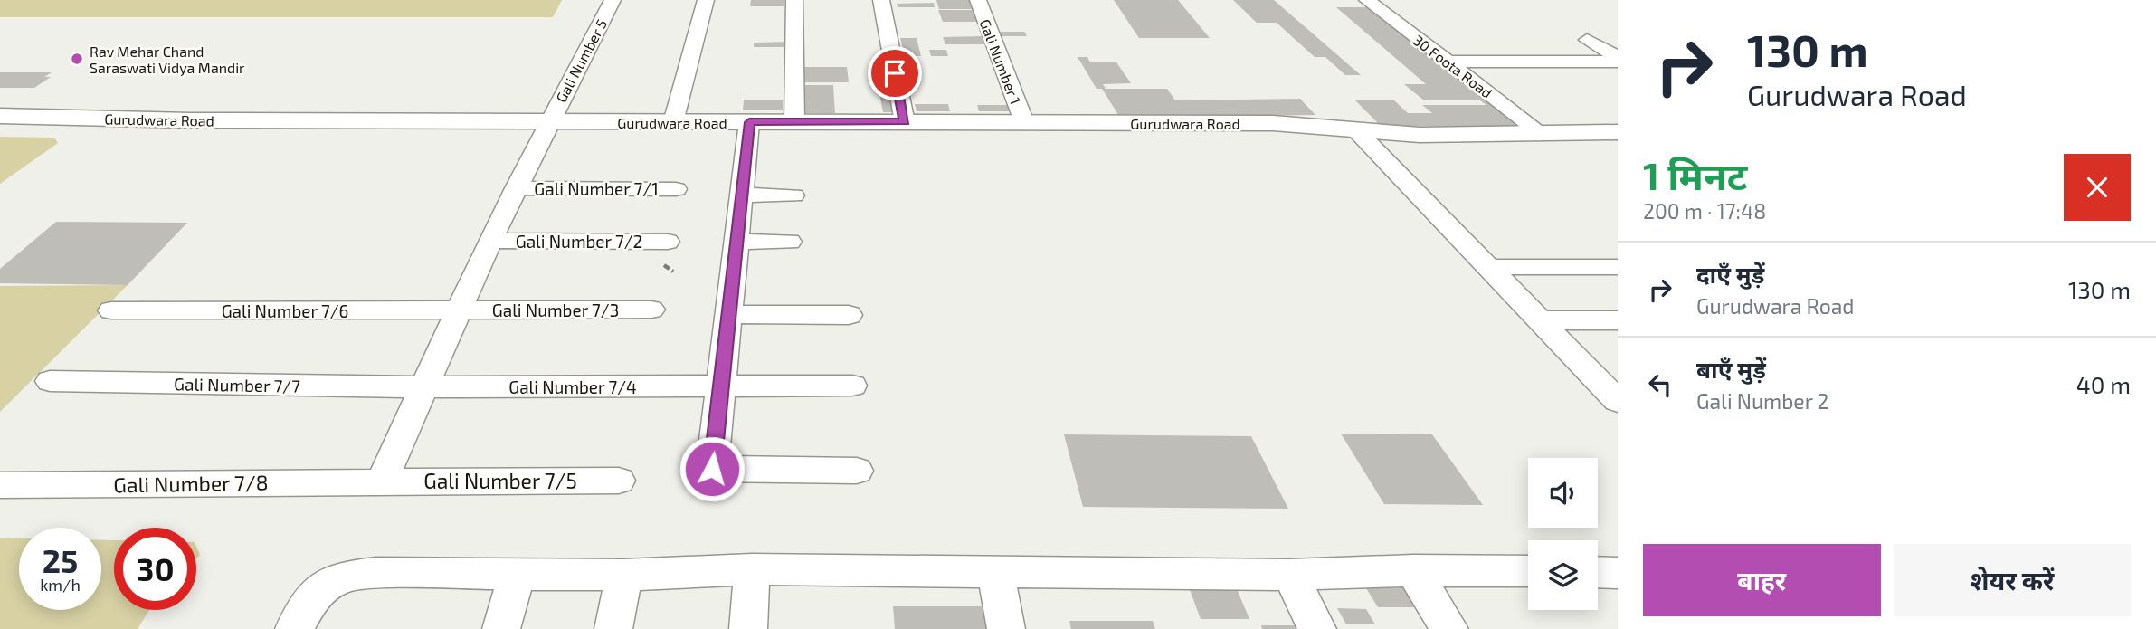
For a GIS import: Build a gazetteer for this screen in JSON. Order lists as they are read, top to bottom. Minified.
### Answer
{"streets":{"street":["Gali Number 5","Gali Number 1","30 Foota Road","Gurudwara Road","Gali Number 7/1","Gali Number 7/2","Gali Number 7/3","Gali Number 7/6","Gali Number 7/7","Gali Number 7/4","Gali Number 7/5","Gali Number 7/8"]},"crossings":[["Gali Number 5","Gurudwara Road"],["Gali Number 5","Gali Number 7/1"],["Gali Number 5","Gali Number 7/2"],["Gali Number 5","Gali Number 7/3"],["Gali Number 5","Gali Number 7/6"],["Gali Number 5","Gali Number 7/7"],["Gali Number 5","Gali Number 7/4"],["Gali Number 5","Gali Number 7/5"],["Gali Number 5","Gali Number 7/8"],["Gali Number 1","Gurudwara Road"],["30 Foota Road","Gurudwara Road"],["Gali Number 7/3","Gali Number 7/6"],["Gali Number 7/7","Gali Number 7/4"],["Gali Number 7/5","Gali Number 7/8"]],"places":["Rav Mehar Chand Saraswati Vidya Mandir"],"page":{"turn":["130 m","Gurudwara Road"],"heading":["1 मिनट","200 m · 17:48"],"list":[{"name":"दाएँ मुड़ें","note":"Gurudwara Road","value":"130 m"},{"name":"बाएँ मुड़ें","note":"Gali Number 2","value":"40 m"}],"speed":"25 km/h","limit":"30","buttons":["बाहर","शेयर करें"]}}
